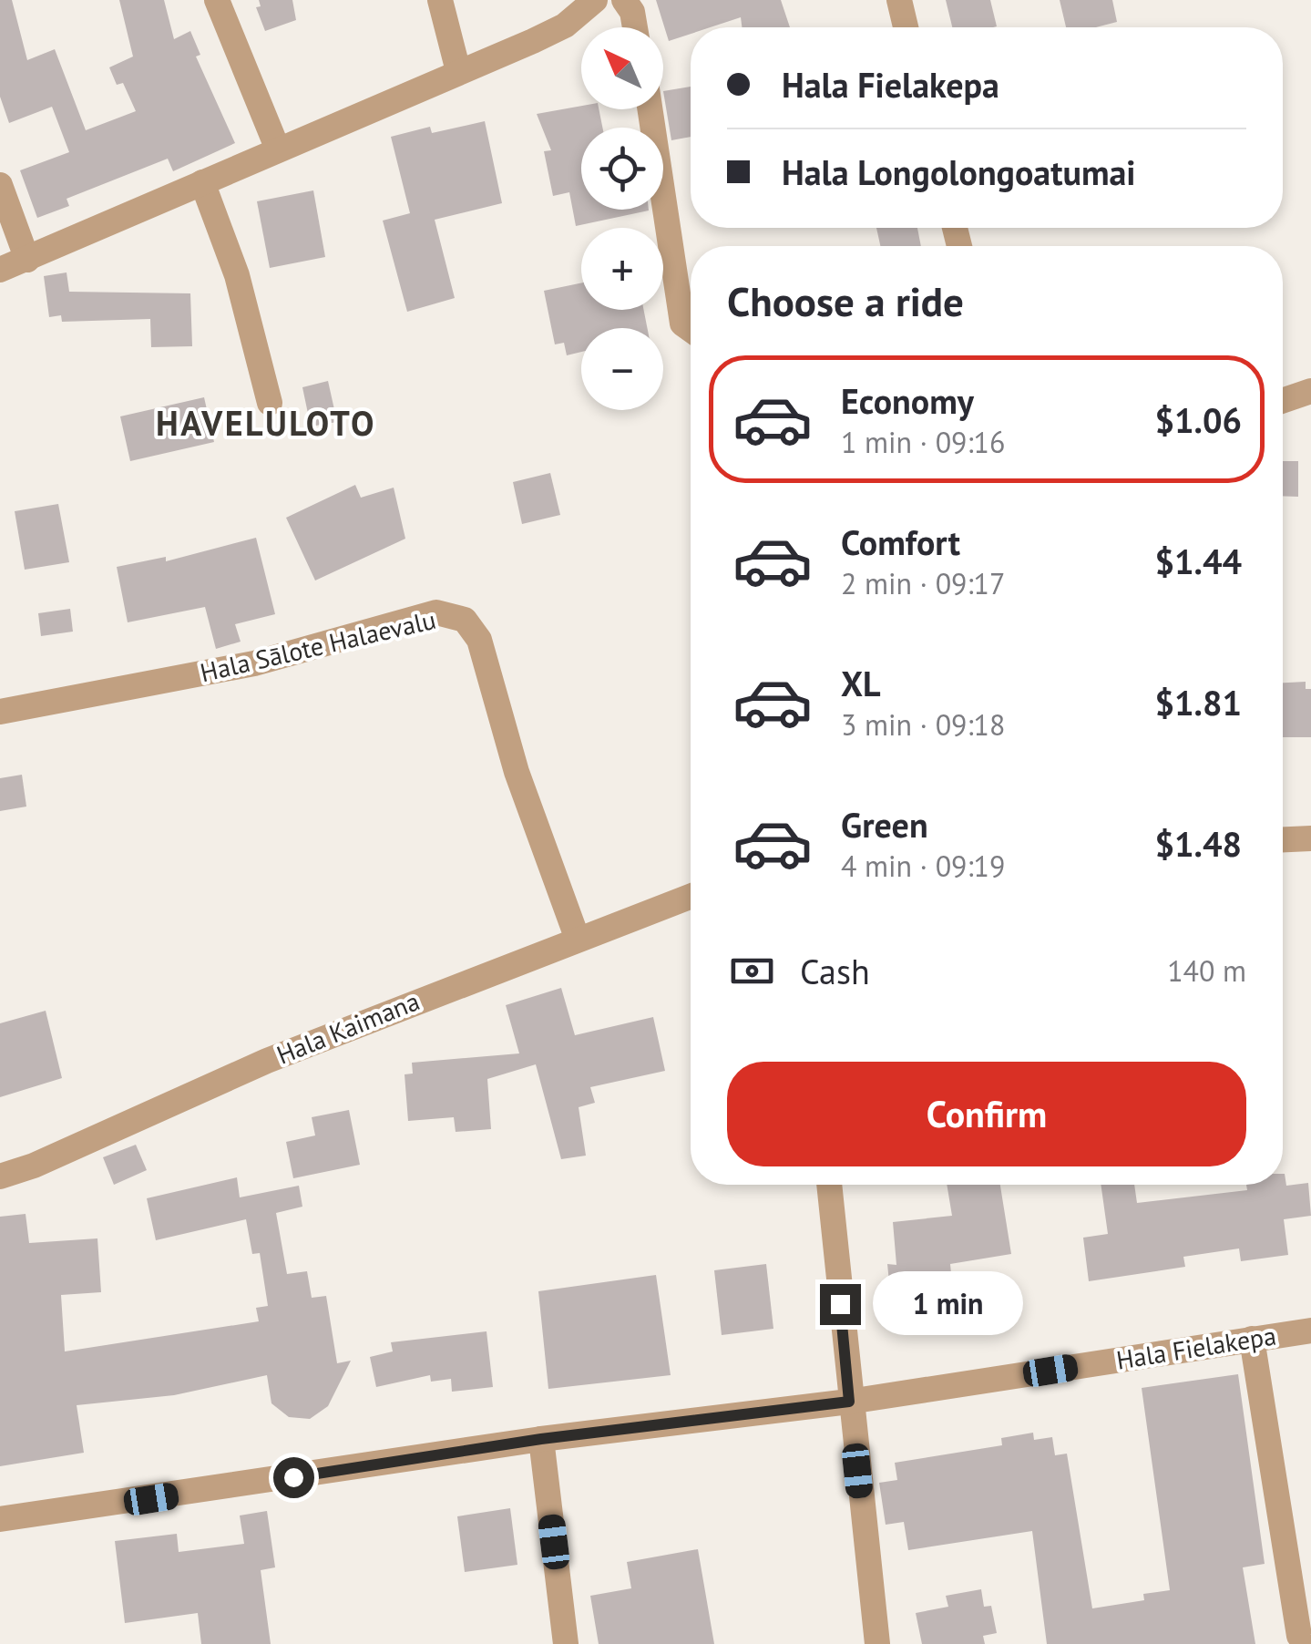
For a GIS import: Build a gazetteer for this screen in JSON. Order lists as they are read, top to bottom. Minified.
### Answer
{"streets":{"street":["Hala Sālote Halaevalu","Hala Kaimana","Hala Fielakepa"]},"crossings":[["Hala Sālote Halaevalu","Hala Kaimana"]],"districts":["HAVELULOTO"],"north":"top left","page":{"map_buttons":["+","−"],"banner":["Hala Fielakepa","Hala Longolongoatumai"],"heading":"Choose a ride","list":[{"name":"Economy","note":"1 min · 09:16","value":"$1.06"},{"name":"Comfort","note":"2 min · 09:17","value":"$1.44"},{"name":"XL","note":"3 min · 09:18","value":"$1.81"},{"name":"Green","note":"4 min · 09:19","value":"$1.48"}],"pay":["Cash","140 m"],"buttons":"Confirm","bubble":"1 min"}}
